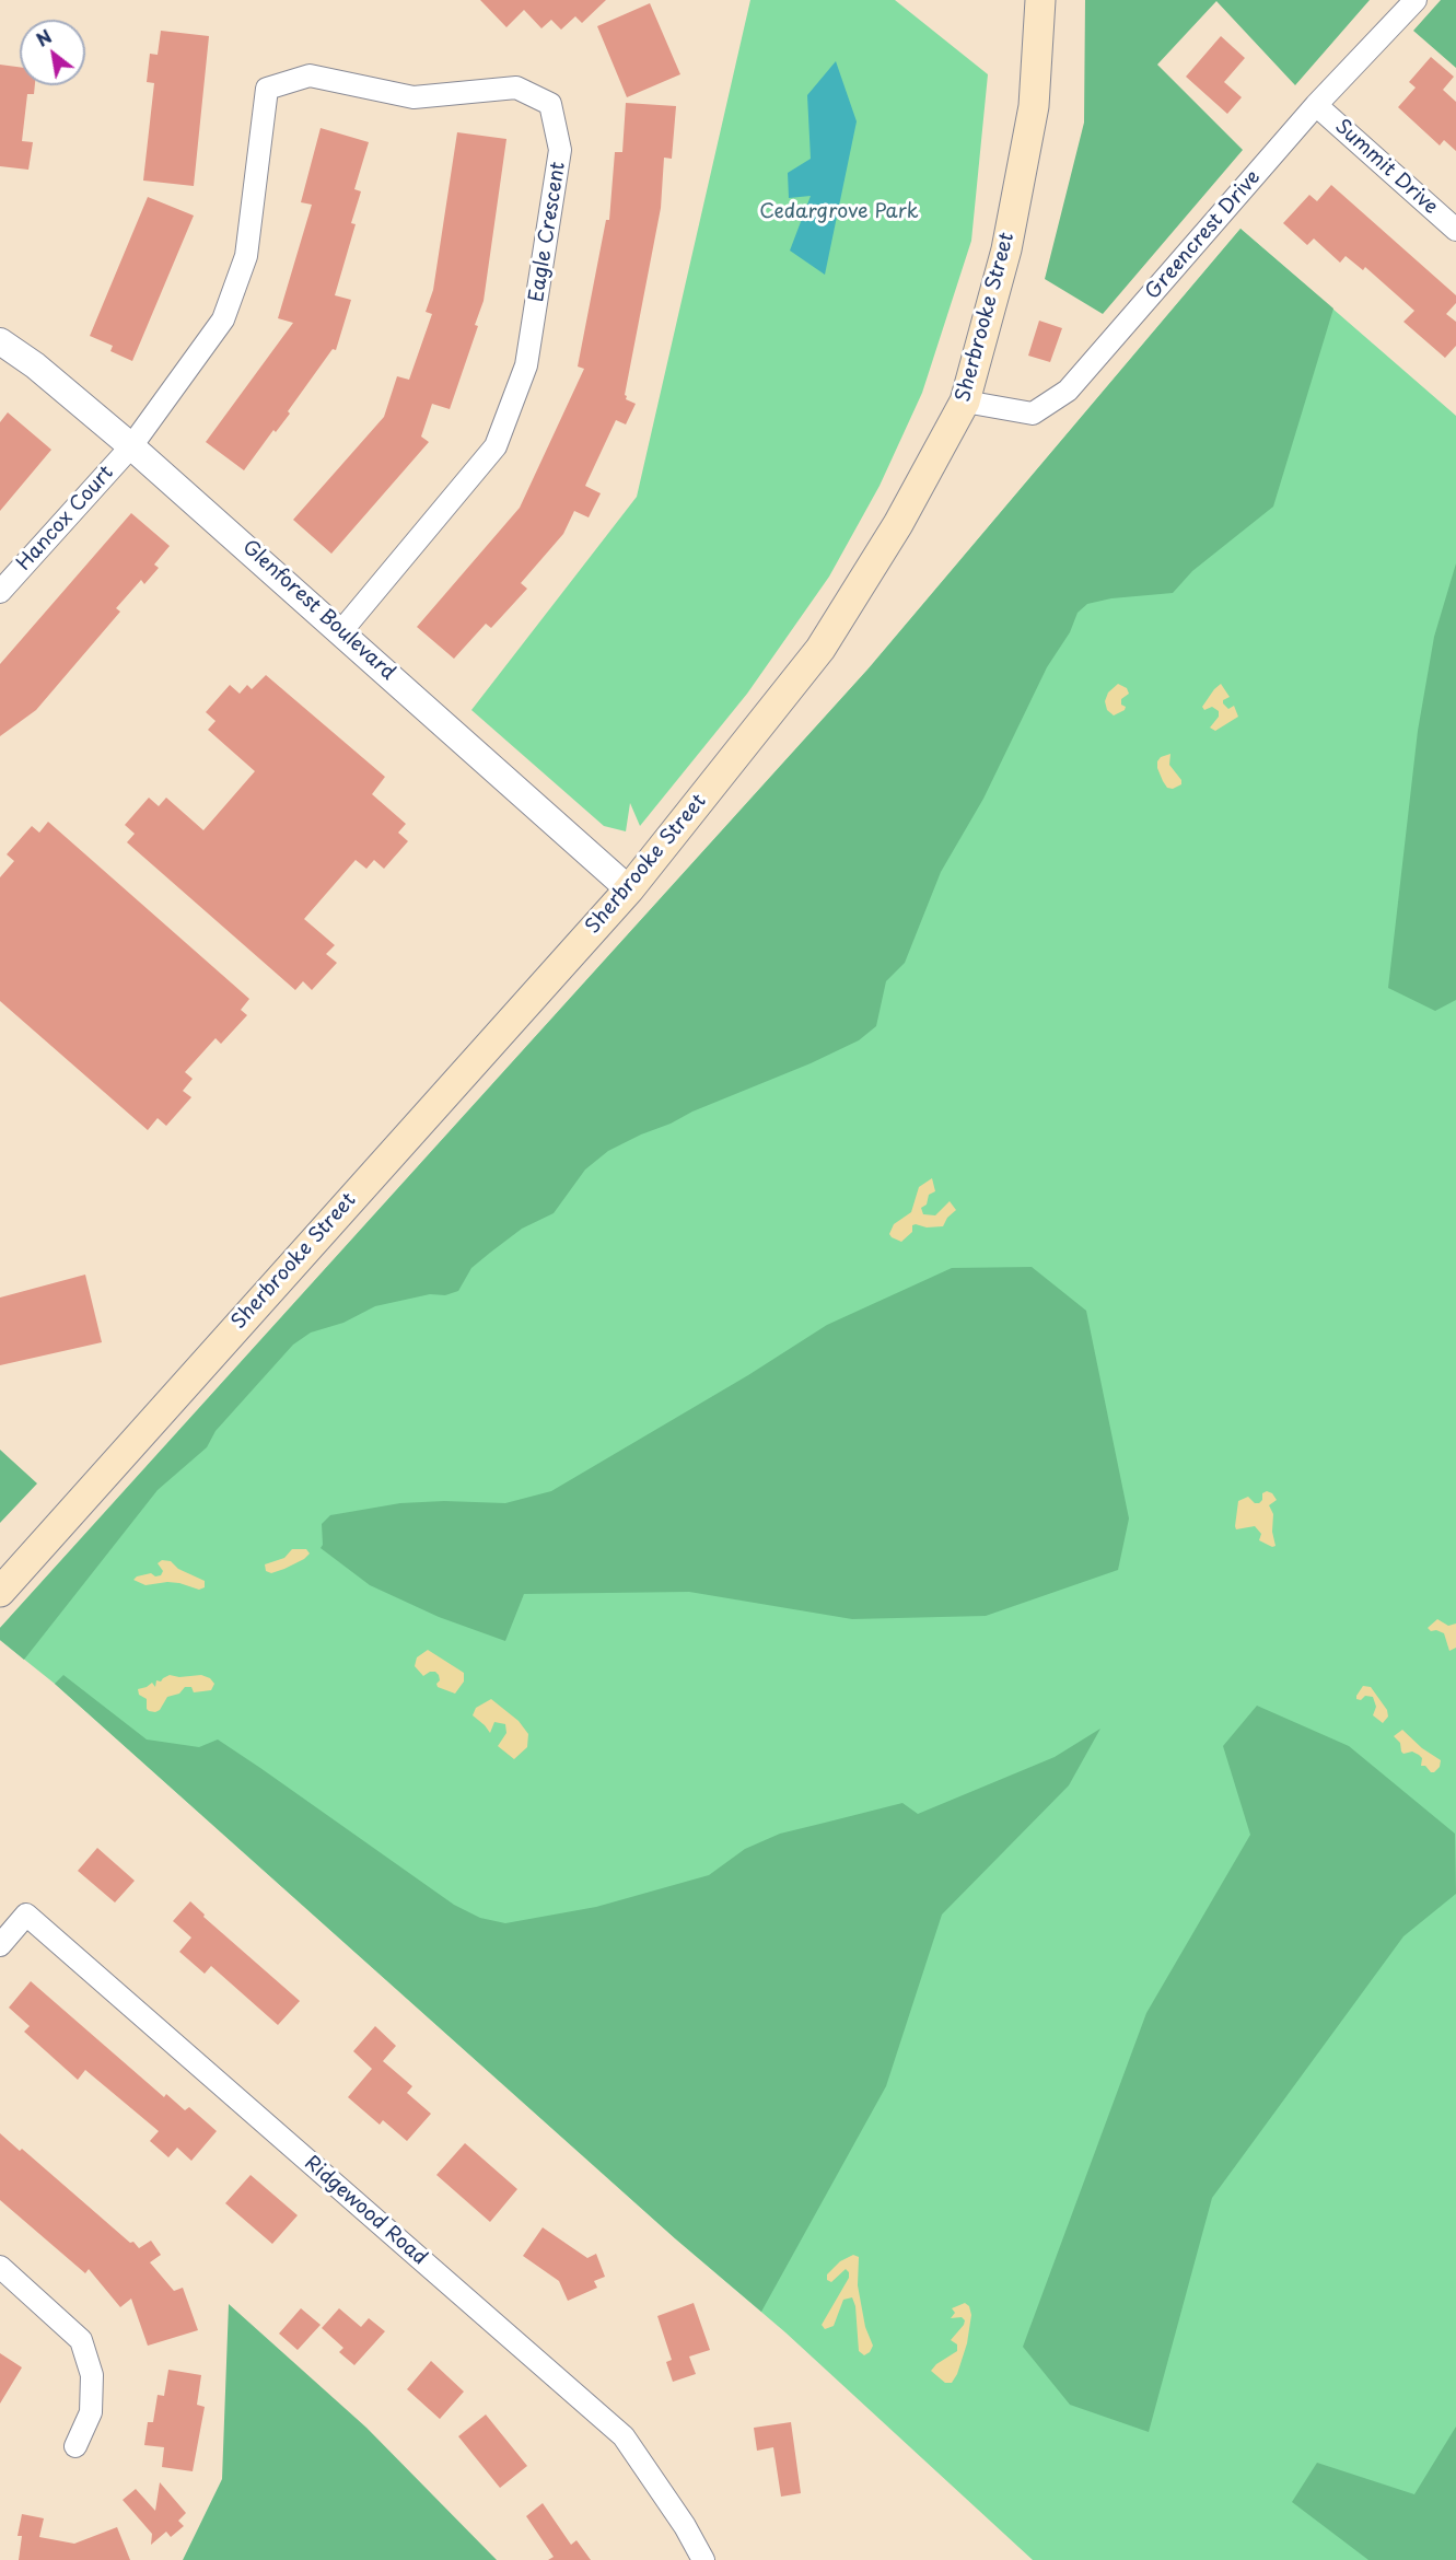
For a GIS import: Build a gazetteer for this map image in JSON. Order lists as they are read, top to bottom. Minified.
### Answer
{"streets":{"main road":["Sherbrooke Street"],"street":["Summit Drive","Eagle Crescent","Greencrest Drive","Hancox Court","Glenforest Boulevard","Ridgewood Road"]},"crossings":[["Summit Drive","Greencrest Drive"],["Eagle Crescent","Hancox Court"],["Eagle Crescent","Glenforest Boulevard"],["Greencrest Drive","Sherbrooke Street"],["Sherbrooke Street","Glenforest Boulevard"],["Hancox Court","Glenforest Boulevard"]],"parks":["Cedargrove Park"],"north":"top left"}
